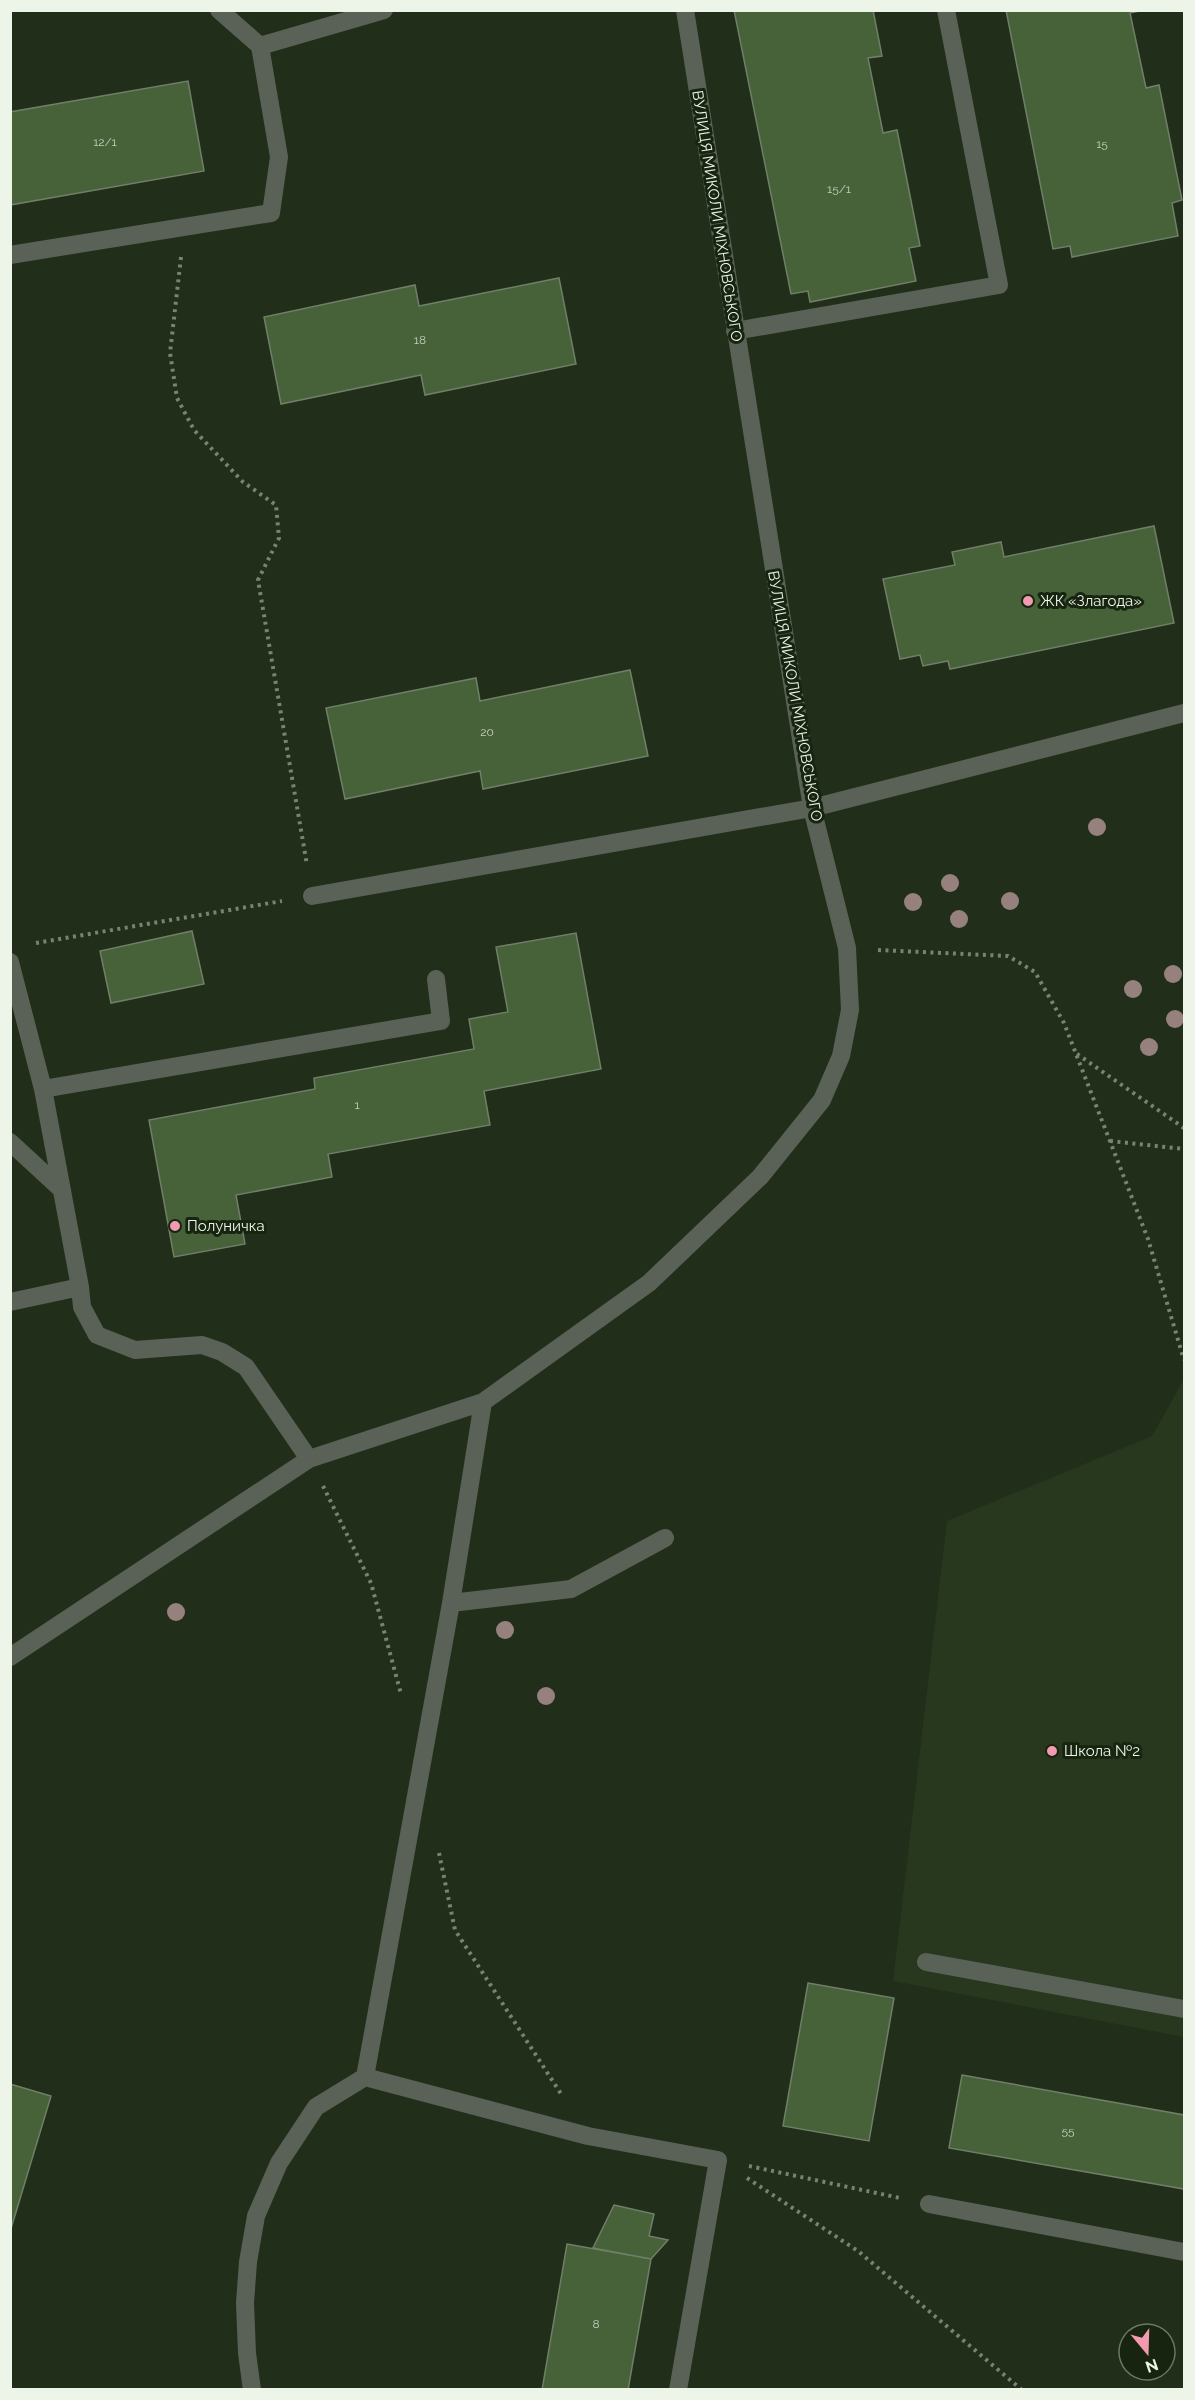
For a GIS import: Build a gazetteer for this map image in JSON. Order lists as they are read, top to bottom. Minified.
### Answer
{"streets":{"street":["ВУЛИЦЯ МИКОЛИ МІХНОВСЬКОГО"]},"places":["ЖК «Злагода»","Полуничка","Школа №2"],"house_numbers":["12/1","15","15/1","18","20","1","55","8"],"north":"bottom"}
